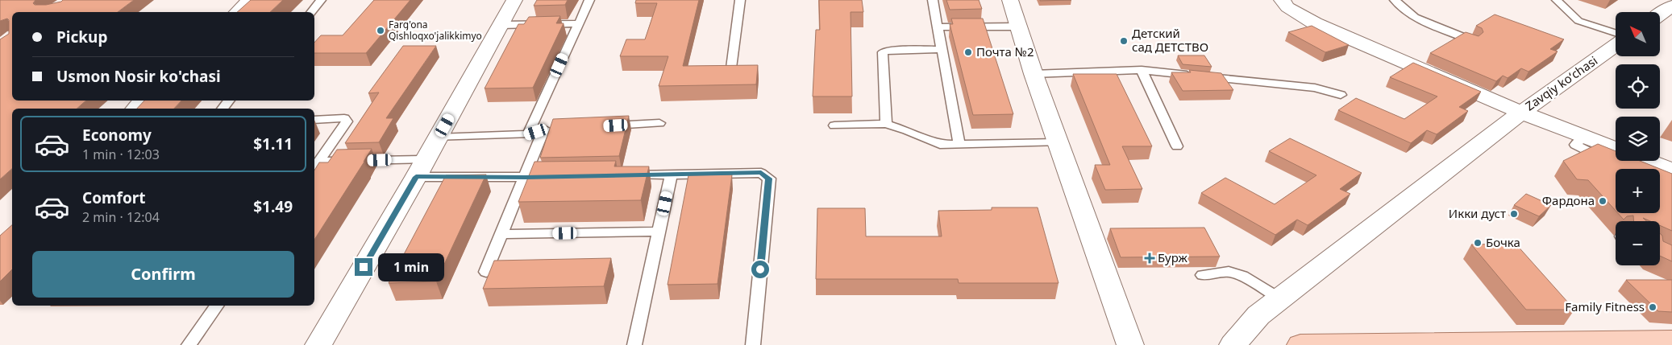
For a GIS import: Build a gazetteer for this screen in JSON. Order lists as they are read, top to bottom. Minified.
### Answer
{"streets":{"street":["Zavqiy koʻchasi"]},"places":{"other":["Farg'ona Qishloqxo'jalikkimyo","Детский сад ДЕТСТВО","Почта №2","Фардона","Икки дуст","Бочка","Family Fitness"],"health":["Бурж"]},"north":"top left","page":{"map_buttons":["+","−"],"banner":["Pickup","Usmon Nosir ko'chasi"],"list":[{"name":"Economy","note":"1 min · 12:03","value":"$1.11"},{"name":"Comfort","note":"2 min · 12:04","value":"$1.49"}],"buttons":"Confirm","bubble":"1 min"}}
